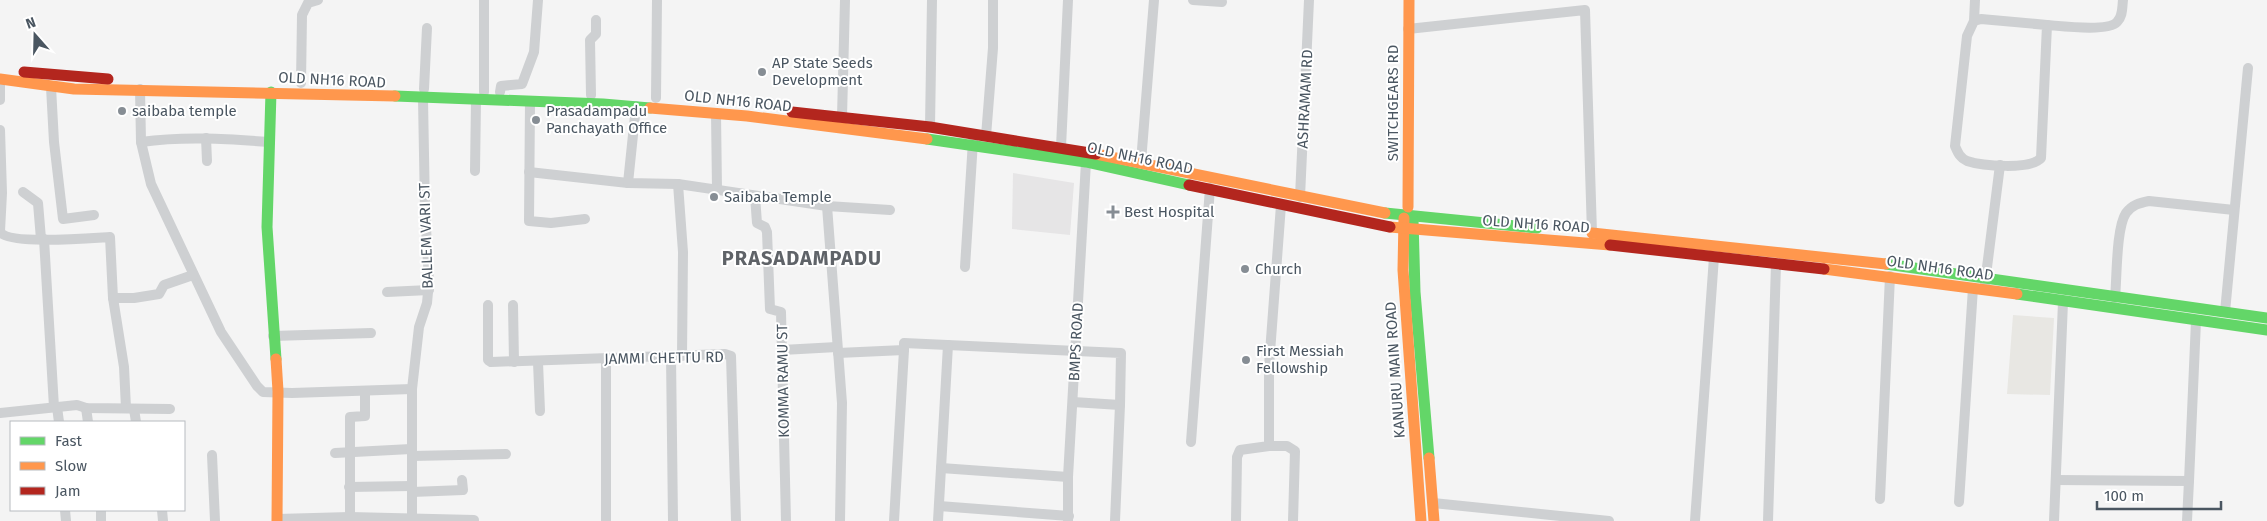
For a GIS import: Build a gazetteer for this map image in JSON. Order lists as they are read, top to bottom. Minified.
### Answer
{"streets":{"main road":["OLD NH16 ROAD","SWITCHGEARS RD","KANURU MAIN ROAD"],"street":["ASHRAMAM RD","BALLEM VARI ST","BMPS ROAD","JAMMI CHETTU RD","KOMMA RAMU ST"]},"crossings":[["OLD NH16 ROAD","ASHRAMAM RD"],["OLD NH16 ROAD","SWITCHGEARS RD"],["OLD NH16 ROAD","BALLEM VARI ST"],["OLD NH16 ROAD","BMPS ROAD"],["OLD NH16 ROAD","KANURU MAIN ROAD"],["SWITCHGEARS RD","KANURU MAIN ROAD"]],"districts":["PRASADAMPADU"],"places":{"other":["AP State Seeds Development","saibaba temple","Prasadampadu Panchayath Office","Saibaba Temple","Church","First Messiah Fellowship"],"health":["Best Hospital"]},"legend":["Fast","Slow","Jam"],"scale_bar":"100 m","north":"top"}
